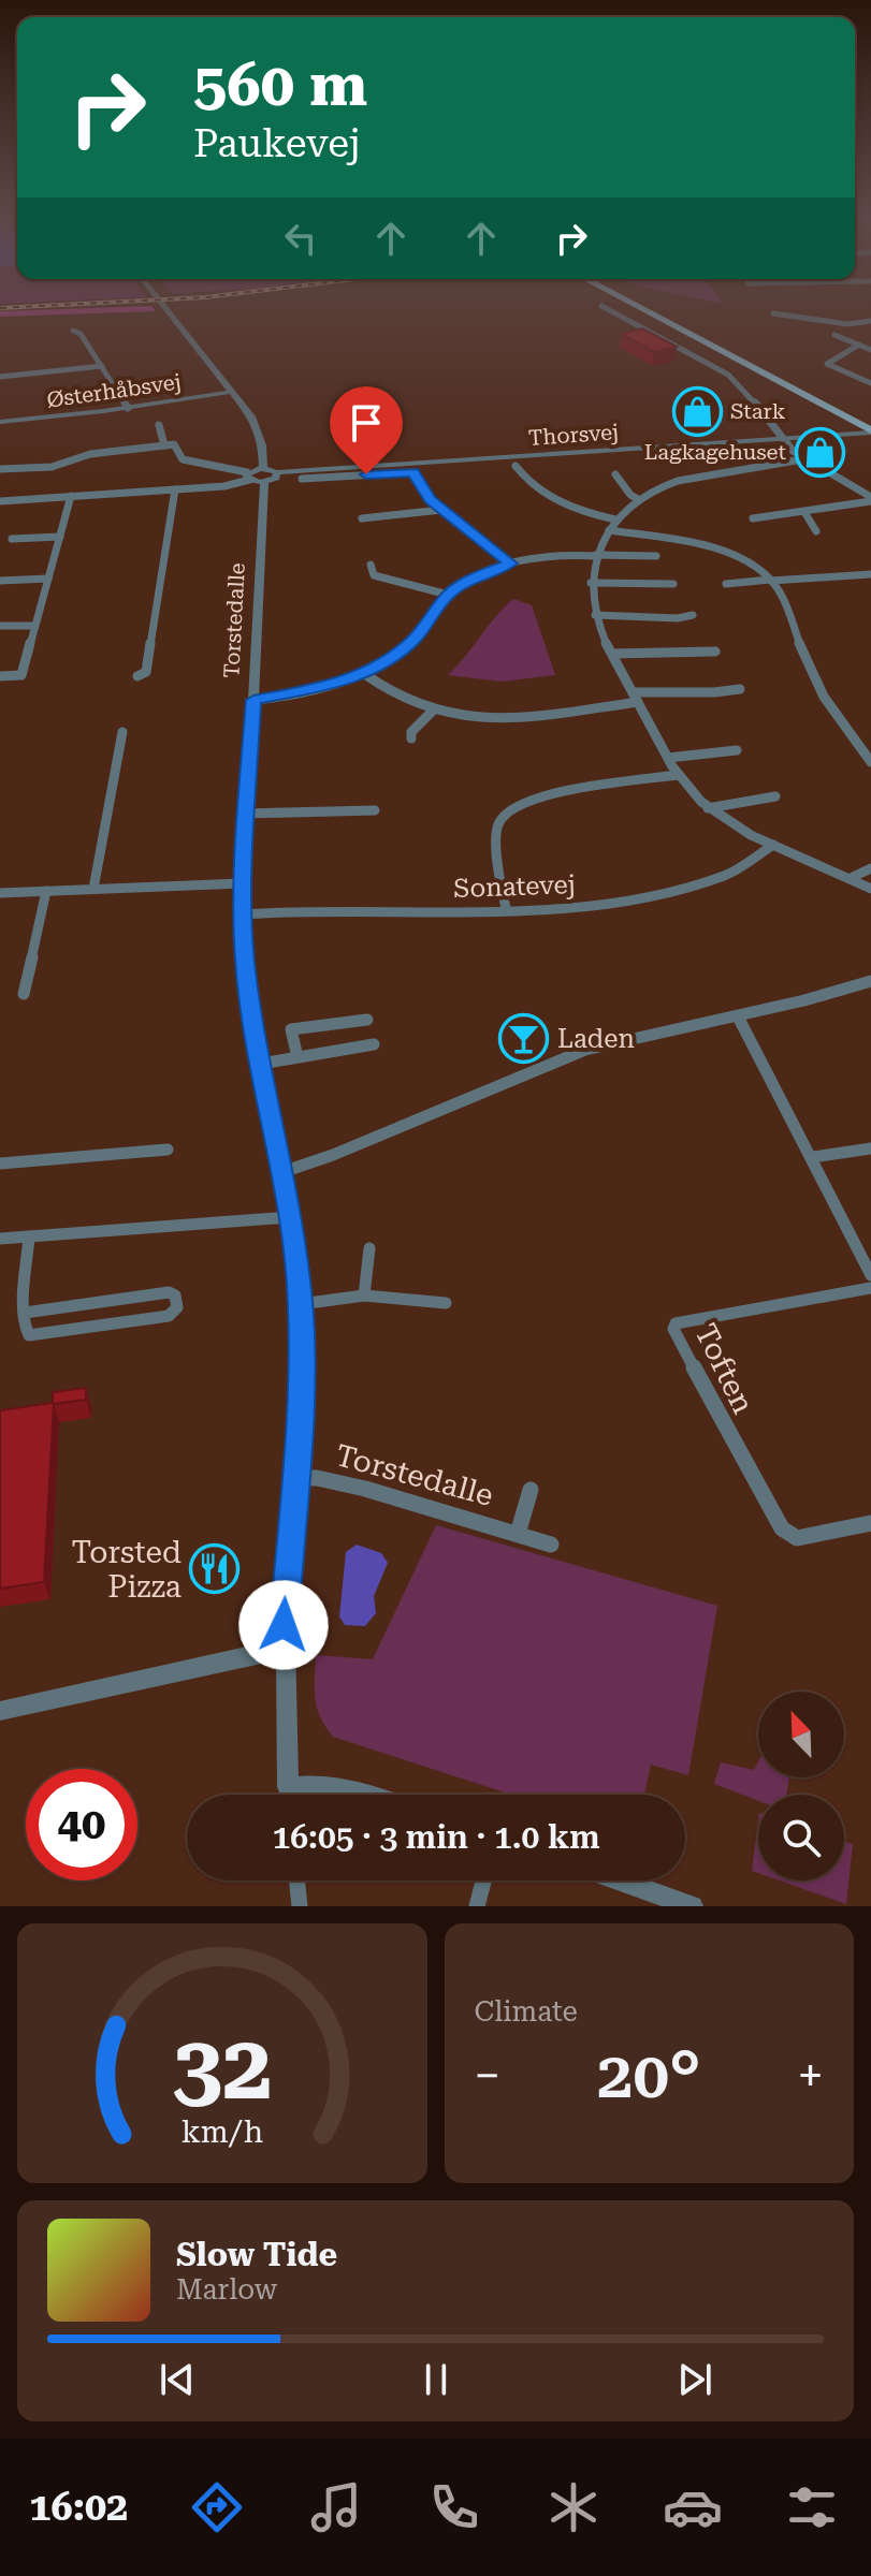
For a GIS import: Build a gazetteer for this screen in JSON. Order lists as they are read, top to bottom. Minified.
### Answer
{"streets":{"street":["Østerhåbsvej","Thorsvej","Torstedalle","Sonatevej","Toften"]},"crossings":[["Østerhåbsvej","Torstedalle"],["Thorsvej","Torstedalle"],["Torstedalle","Sonatevej"]],"places":{"shop":["Stark","Lagkagehuset"],"bar":["Laden"],"restaurant":["Torsted Pizza"]},"north":"top left","page":{"turn":["560 m","Paukevej"],"limit":"40","trip":"16:05 · 3 min · 1.0 km","tile":"Climate","heat":["−","20°","+"],"song":["Slow Tide","Marlow"],"tabs":"16:02","gauge":["32","km/h"]}}
